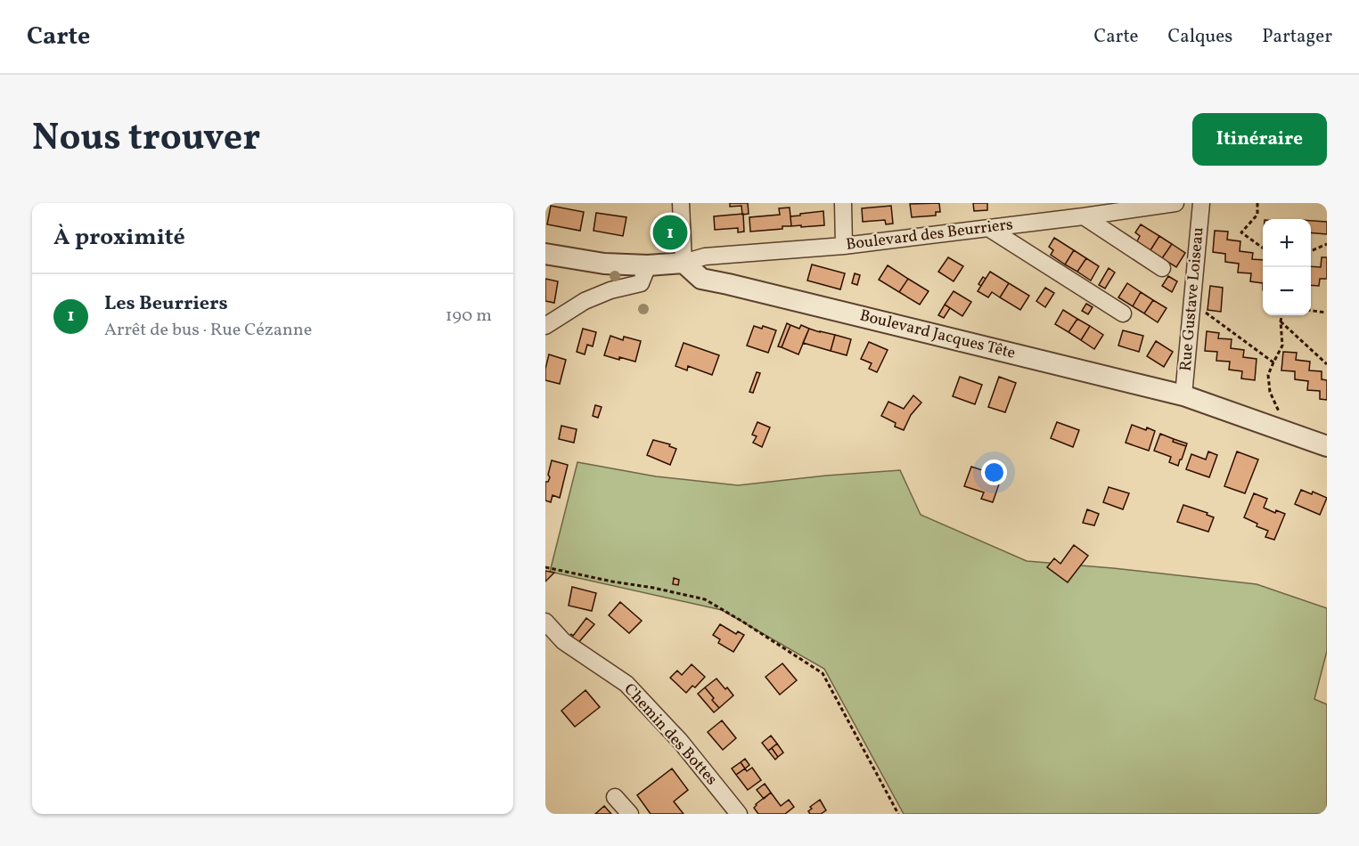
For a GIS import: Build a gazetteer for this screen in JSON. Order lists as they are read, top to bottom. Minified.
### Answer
{"streets":{"street":["Boulevard des Beurriers","Rue Gustave Loiseau","Boulevard Jacques Tête","Chemin des Bottes"]},"crossings":[["Boulevard des Beurriers","Boulevard Jacques Tête"],["Rue Gustave Loiseau","Boulevard Jacques Tête"]],"page":{"header":"Carte","nav":["Carte","Calques","Partager"],"title":"Nous trouver","buttons":"Itinéraire","heading":"À proximité","pins":"1","map_buttons":["+","−"],"list":[{"mark":"1","name":"Les Beurriers","note":"Arrêt de bus · Rue Cézanne","value":"190 m"}]}}
